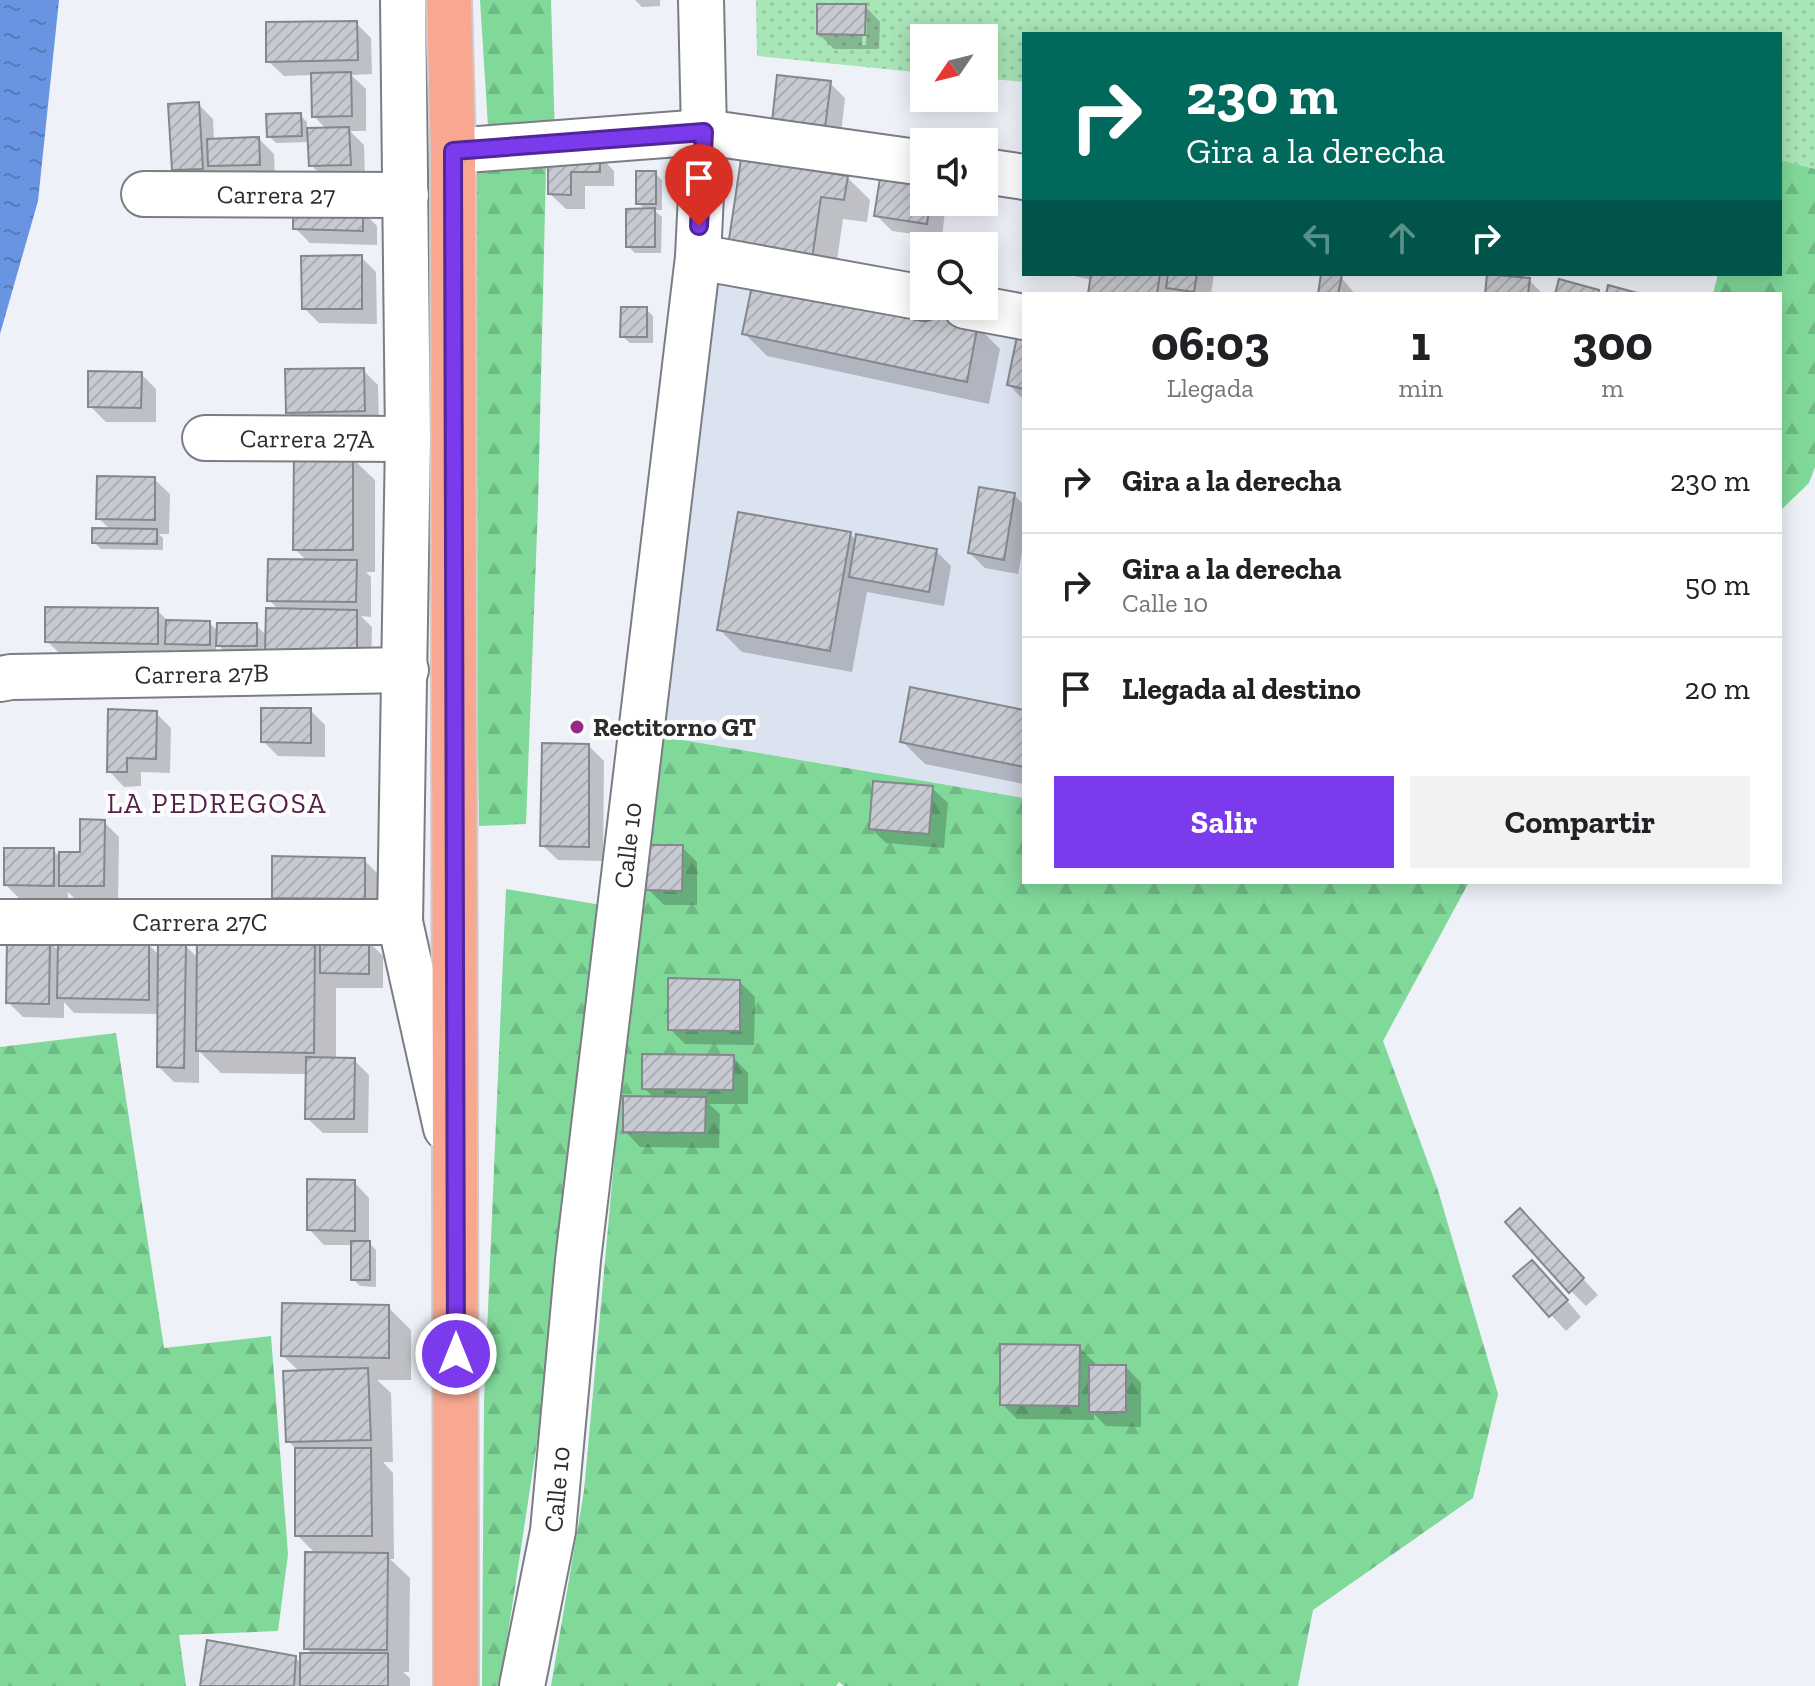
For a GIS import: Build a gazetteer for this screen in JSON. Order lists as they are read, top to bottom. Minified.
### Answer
{"streets":{"street":["Carrera 27","Carrera 27A","Carrera 27B","Calle 10","Carrera 27C"]},"districts":["LA PEDREGOSA"],"places":["Rectitorno GT"],"north":"bottom left","page":{"turn":["230 m","Gira a la derecha"],"eta":["06:03","Llegada","1","min","300","m"],"list":[{"name":"Gira a la derecha","value":"230 m"},{"name":"Gira a la derecha","note":"Calle 10","value":"50 m"},{"name":"Llegada al destino","value":"20 m"}],"buttons":["Salir","Compartir"]}}
